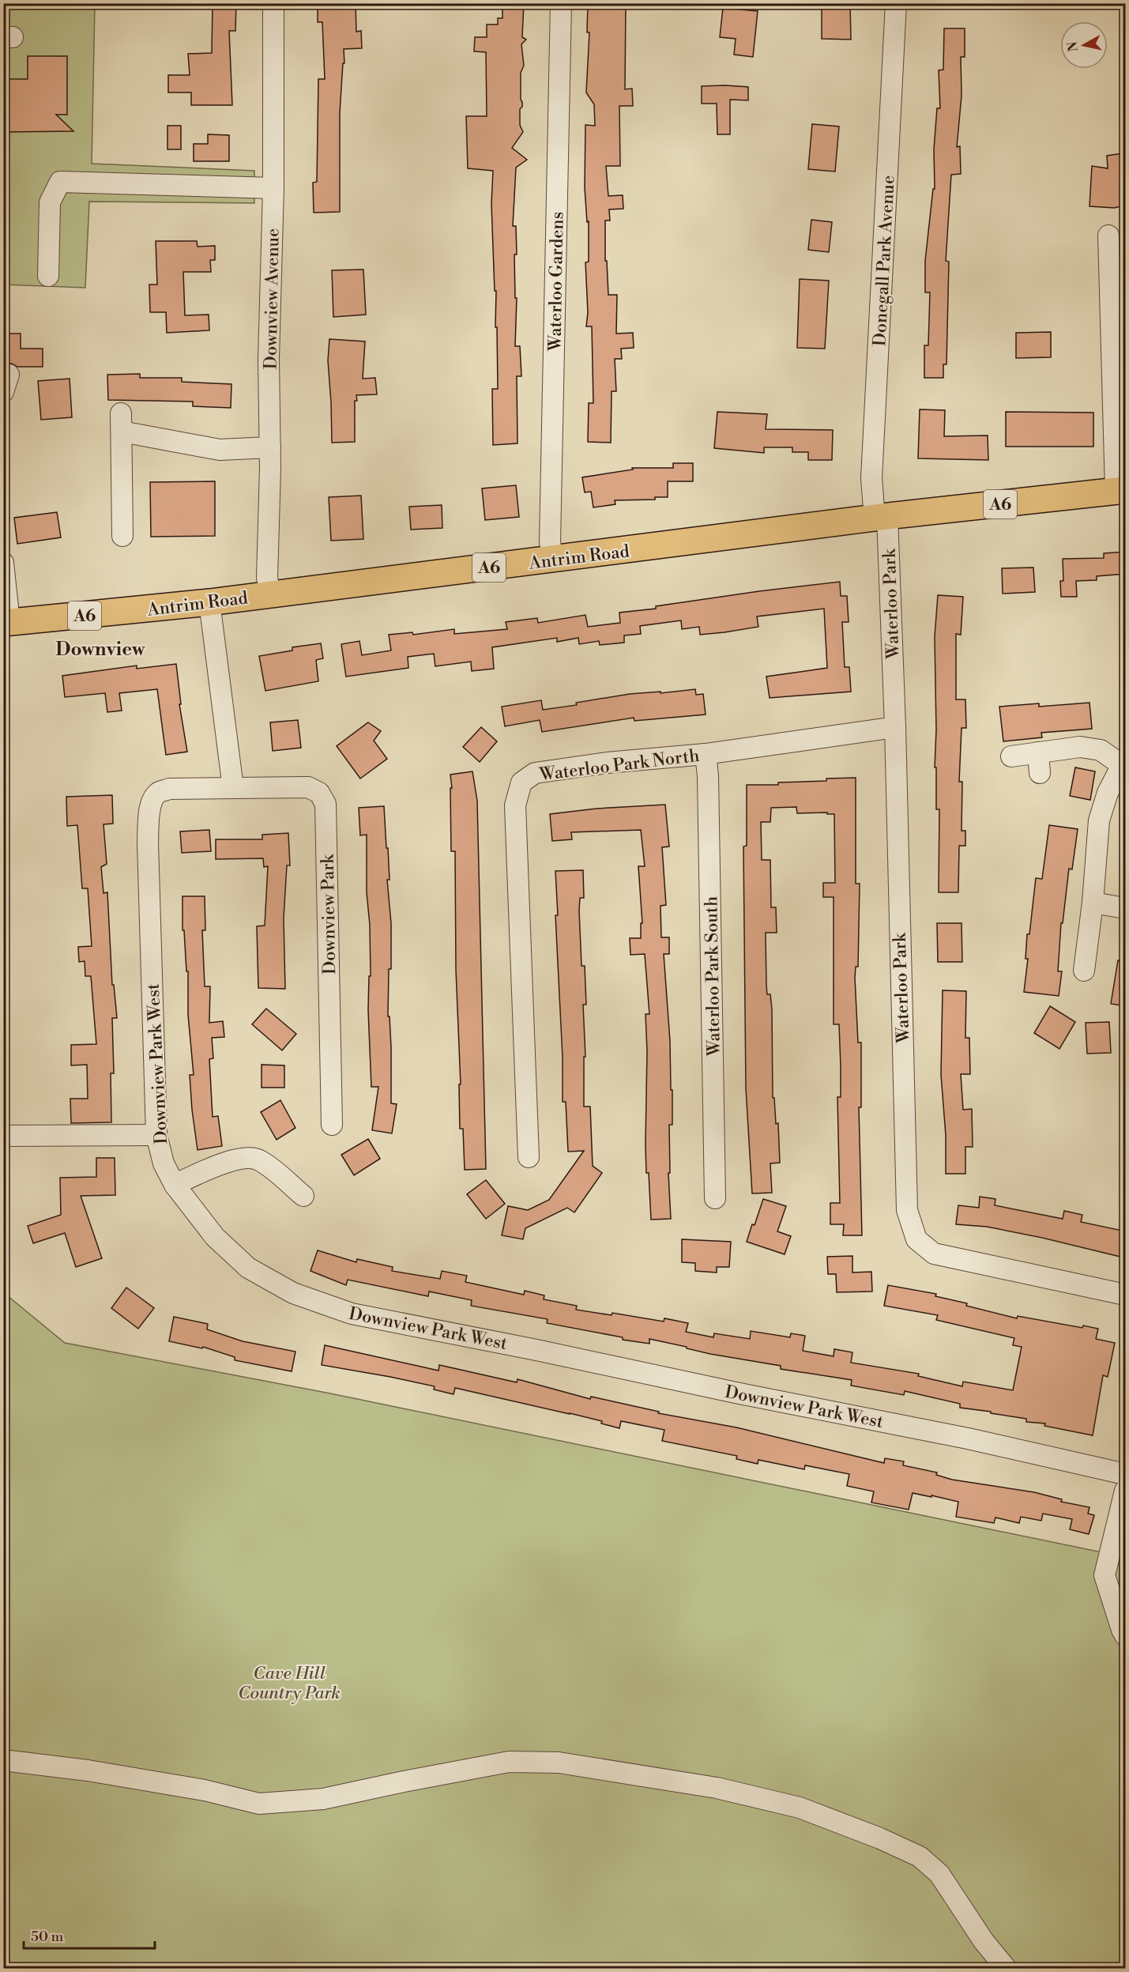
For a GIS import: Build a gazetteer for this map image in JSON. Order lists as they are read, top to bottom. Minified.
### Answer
{"streets":{"main road":["A6","Antrim Road"],"street":["Donegall Park Avenue","Waterloo Gardens","Downview Avenue","Waterloo Park","Waterloo Park North","Downview Park","Waterloo Park South","Downview Park West"]},"crossings":[["Donegall Park Avenue","Antrim Road"],["Donegall Park Avenue","Waterloo Park"],["Waterloo Gardens","Antrim Road"],["Downview Avenue","Antrim Road"],["Antrim Road","Waterloo Park"],["Waterloo Park","Waterloo Park North"],["Waterloo Park North","Waterloo Park South"],["Downview Park","Downview Park West"]],"districts":["Downview"],"parks":["Cave Hill Country Park"],"scale_bar":"50 m","north":"left"}
